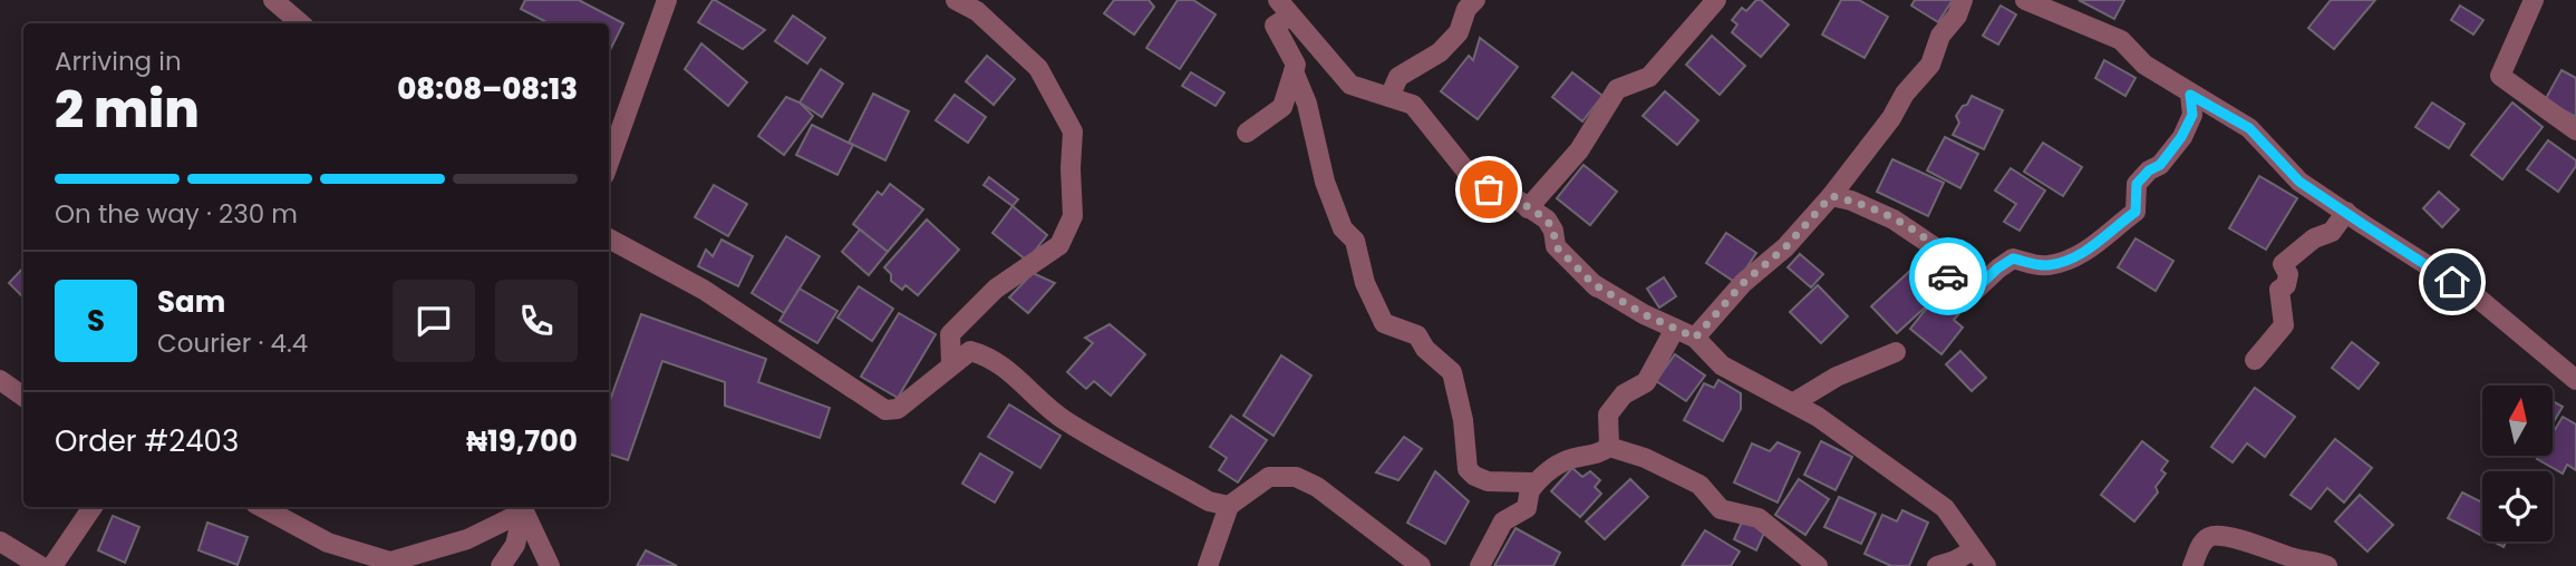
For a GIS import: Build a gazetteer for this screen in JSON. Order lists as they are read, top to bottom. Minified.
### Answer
{"north":"top","page":{"heading":["2 min","Arriving in","08:08–08:13"],"panel":["Sam","Courier · 4.4","Order #2403","₦19,700"],"bar":"On the way · 230 m","round":"S"}}
